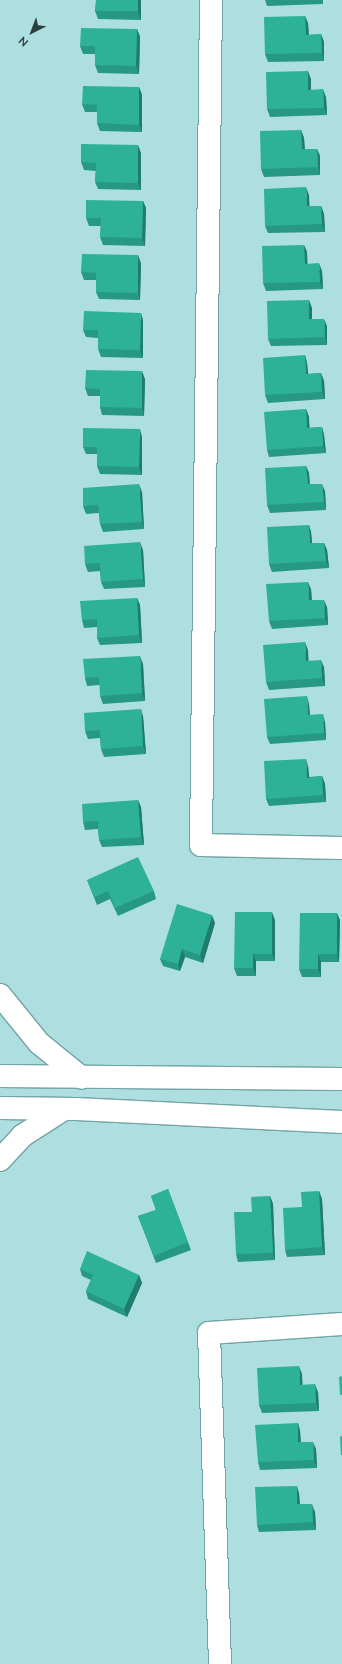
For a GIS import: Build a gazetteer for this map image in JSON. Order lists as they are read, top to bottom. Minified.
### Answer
{"north":"bottom left"}
